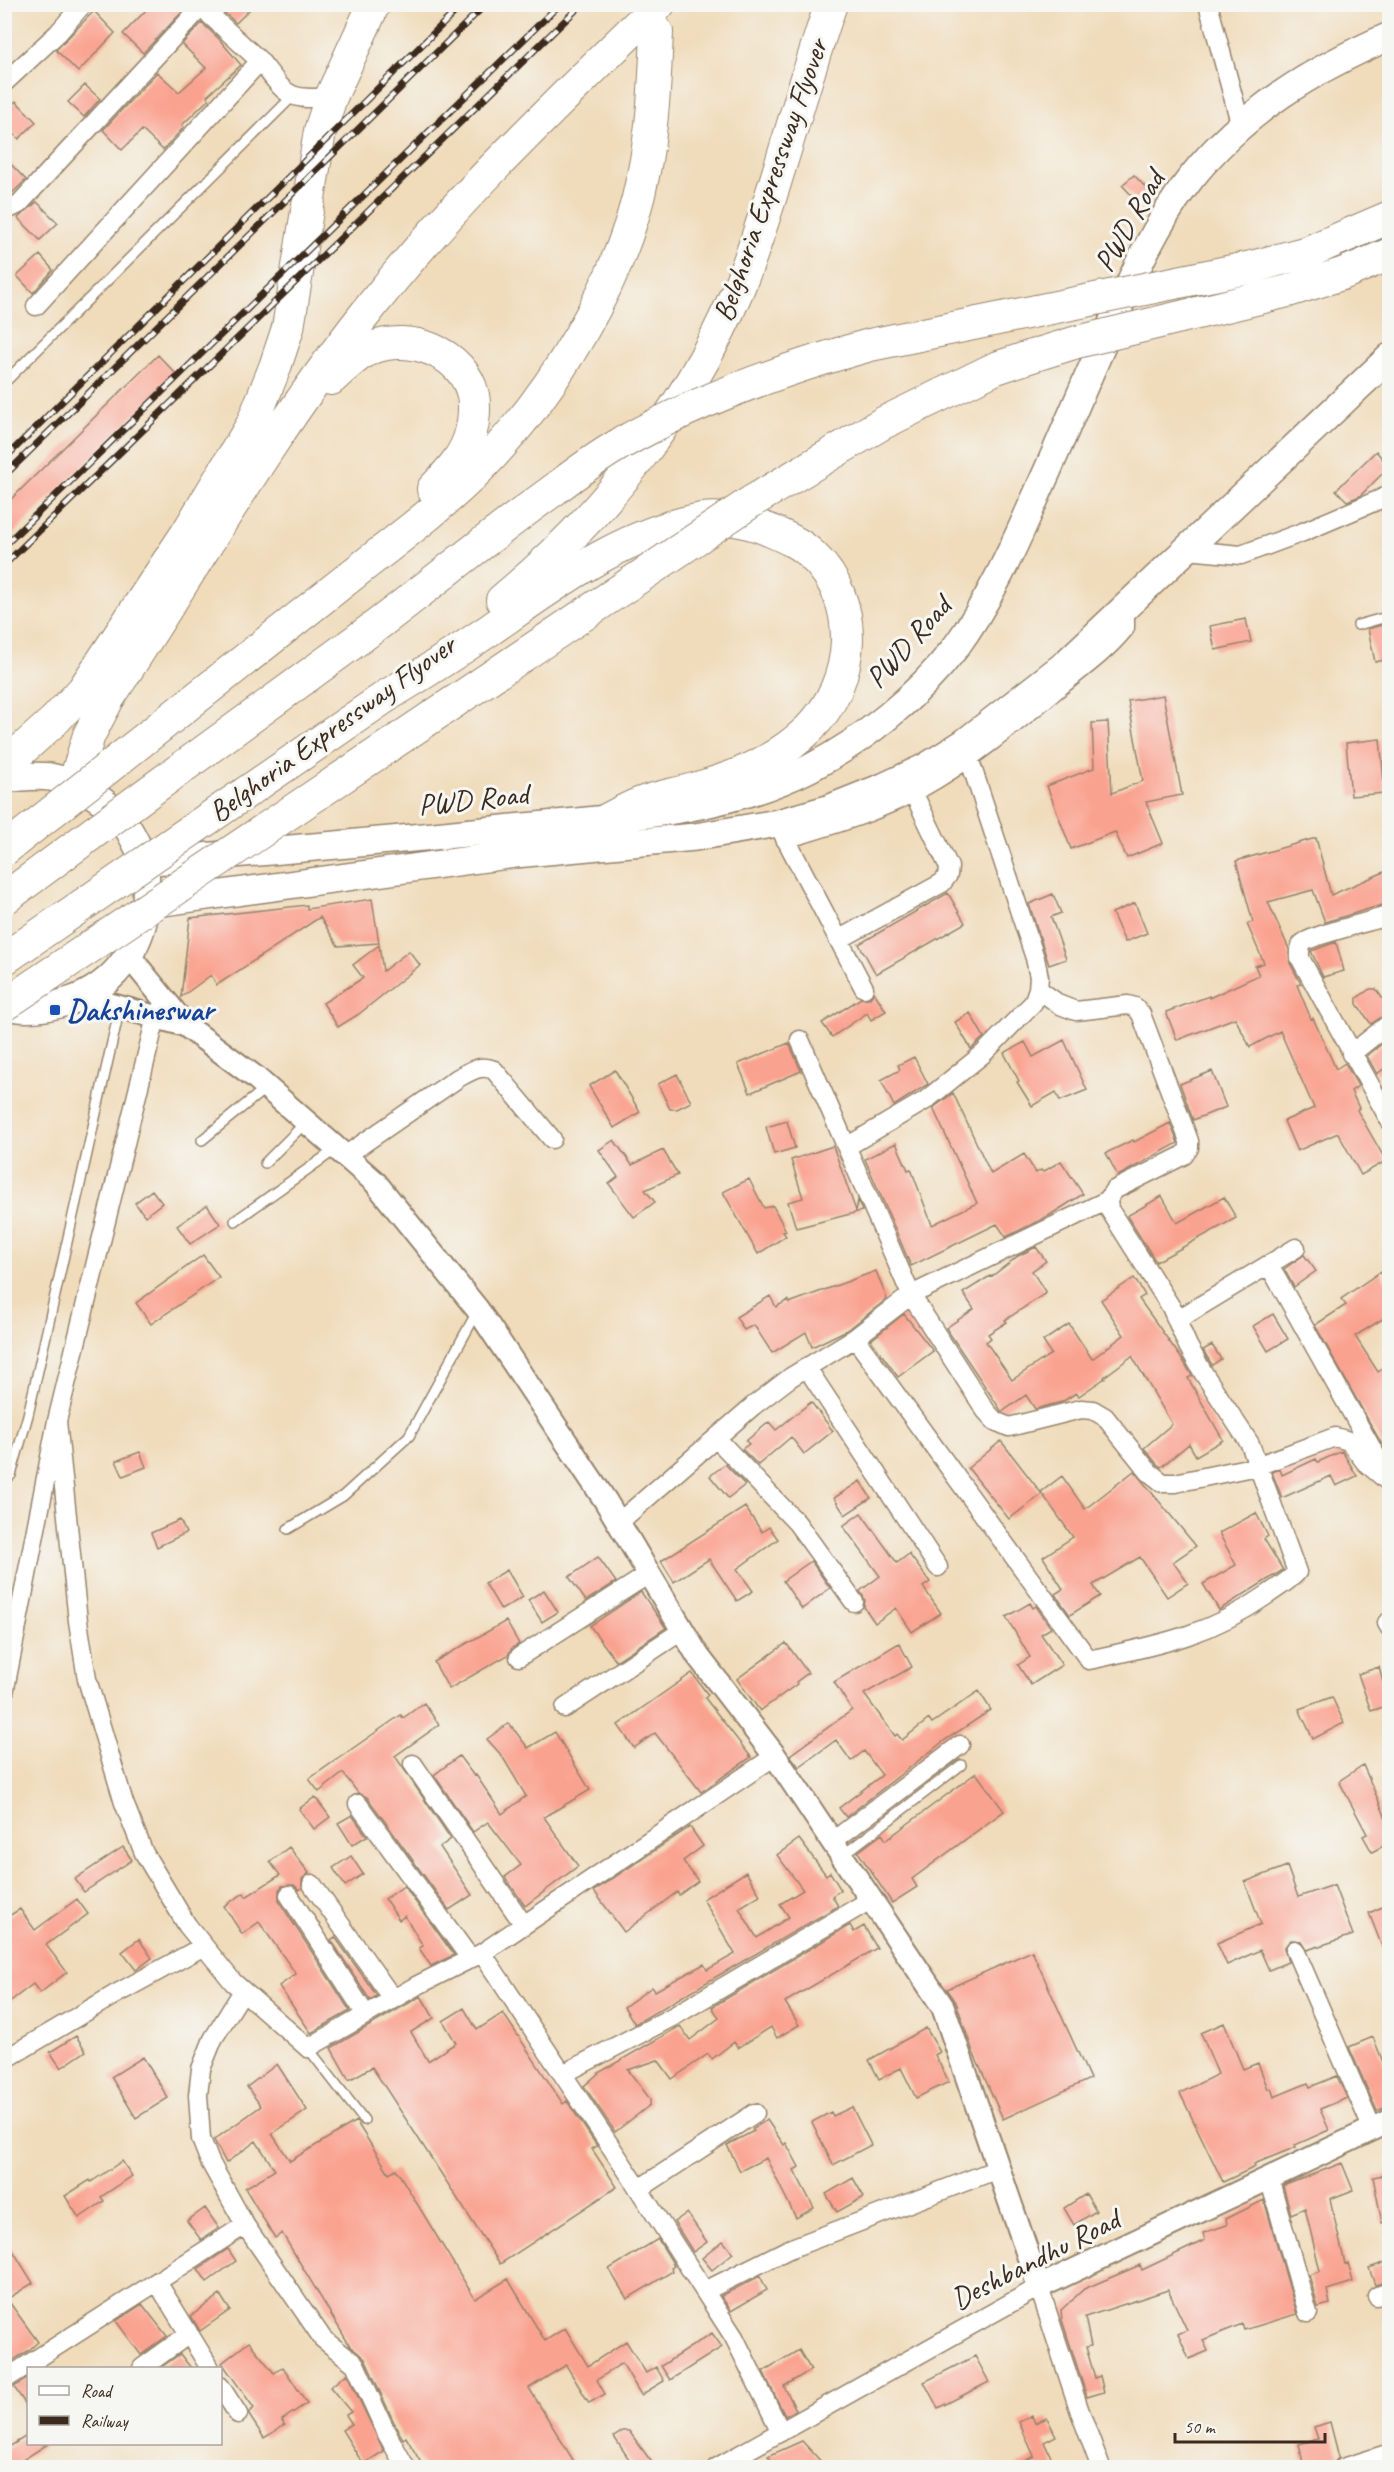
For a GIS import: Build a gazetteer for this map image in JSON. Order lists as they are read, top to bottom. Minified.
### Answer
{"streets":{"highway":["Belghoria Expressway Flyover"],"main road":["PWD Road"],"street":["Deshbandhu Road"]},"places":{"transit":["Dakshineswar"]},"legend":["Road","Railway"],"scale_bar":"50 m"}
